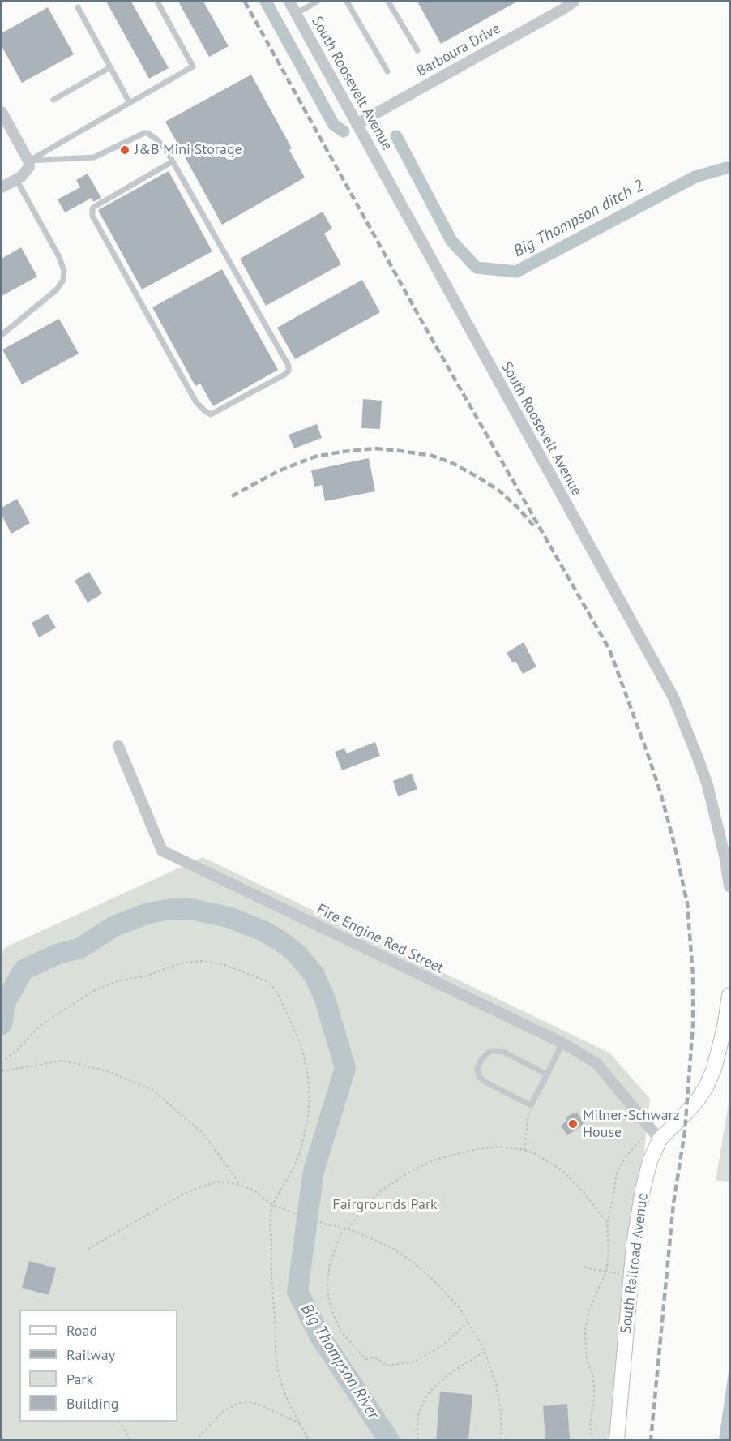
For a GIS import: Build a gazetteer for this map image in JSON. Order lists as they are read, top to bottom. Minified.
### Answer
{"streets":{"street":["Barboura Drive","South Roosevelt Avenue","Fire Engine Red Street","South Railroad Avenue"]},"crossings":[["Barboura Drive","South Roosevelt Avenue"],["Fire Engine Red Street","South Railroad Avenue"]],"water":["Big Thompson ditch 2","Big Thompson River"],"parks":["Fairgrounds Park"],"places":["J&B Mini Storage","Milner-Schwarz House"],"legend":["Road","Railway","Park","Building"]}
